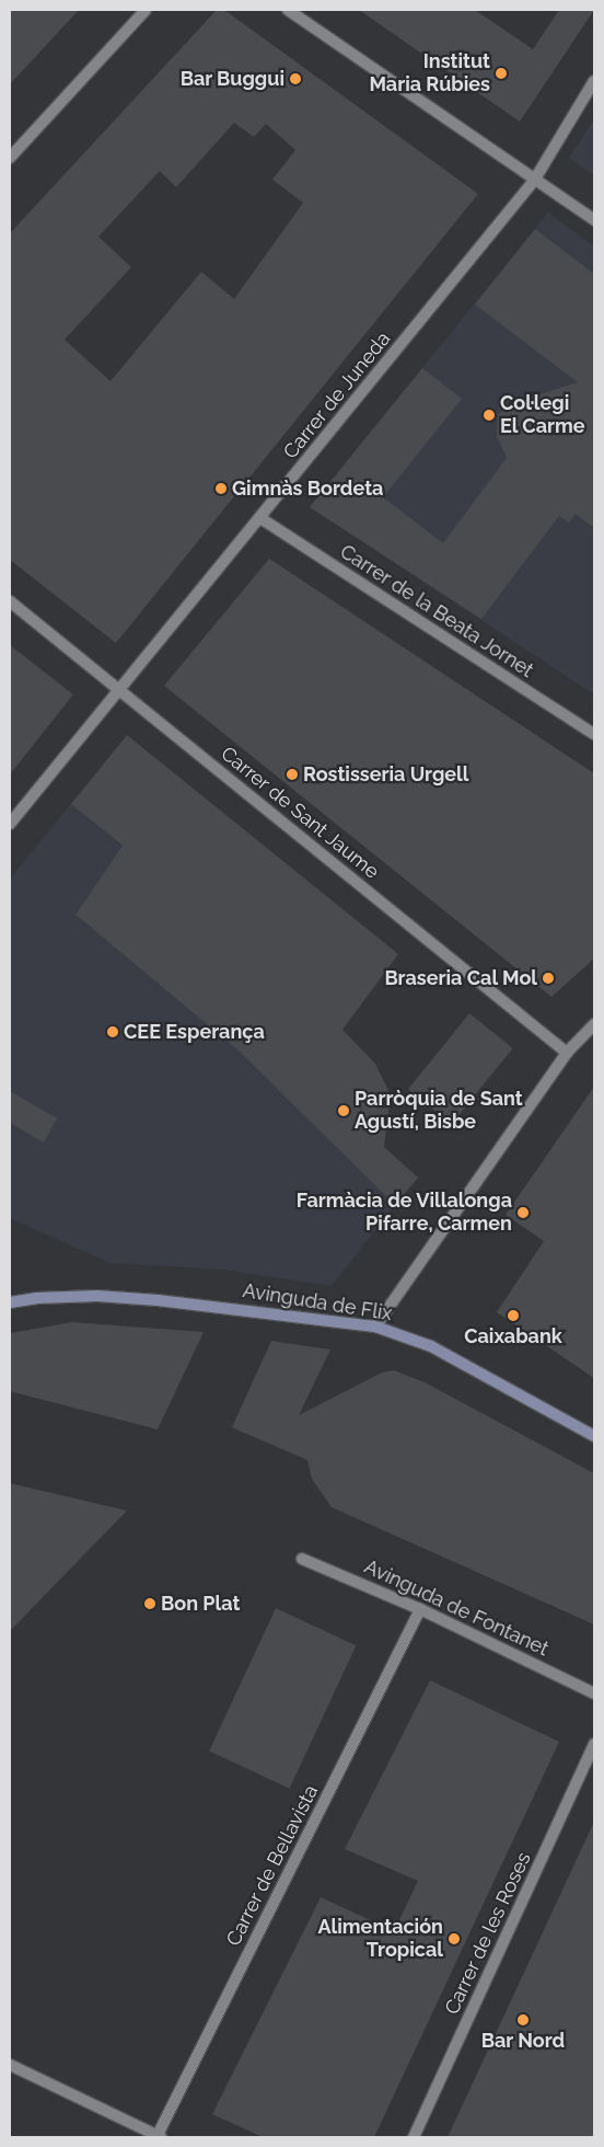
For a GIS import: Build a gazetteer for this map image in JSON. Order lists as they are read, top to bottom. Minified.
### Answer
{"streets":{"main road":["Avinguda de Flix"],"street":["Carrer de Juneda","Carrer de la Beata Jornet","Carrer de Sant Jaume","Avinguda de Fontanet","Carrer de Bellavista","Carrer de les Roses"]},"crossings":[["Carrer de Juneda","Carrer de la Beata Jornet"],["Carrer de Juneda","Carrer de Sant Jaume"],["Avinguda de Fontanet","Carrer de Bellavista"]],"places":["Institut Maria Rúbies","Bar Buggui","Col·legi El Carme","Gimnàs Bordeta","Rostisseria Urgell","Braseria Cal Mol","CEE Esperança","Parròquia de Sant Agustí, Bisbe","Farmàcia de Villalonga Pifarre, Carmen","Caixabank","Bon Plat","Alimentación Tropical","Bar Nord"]}
